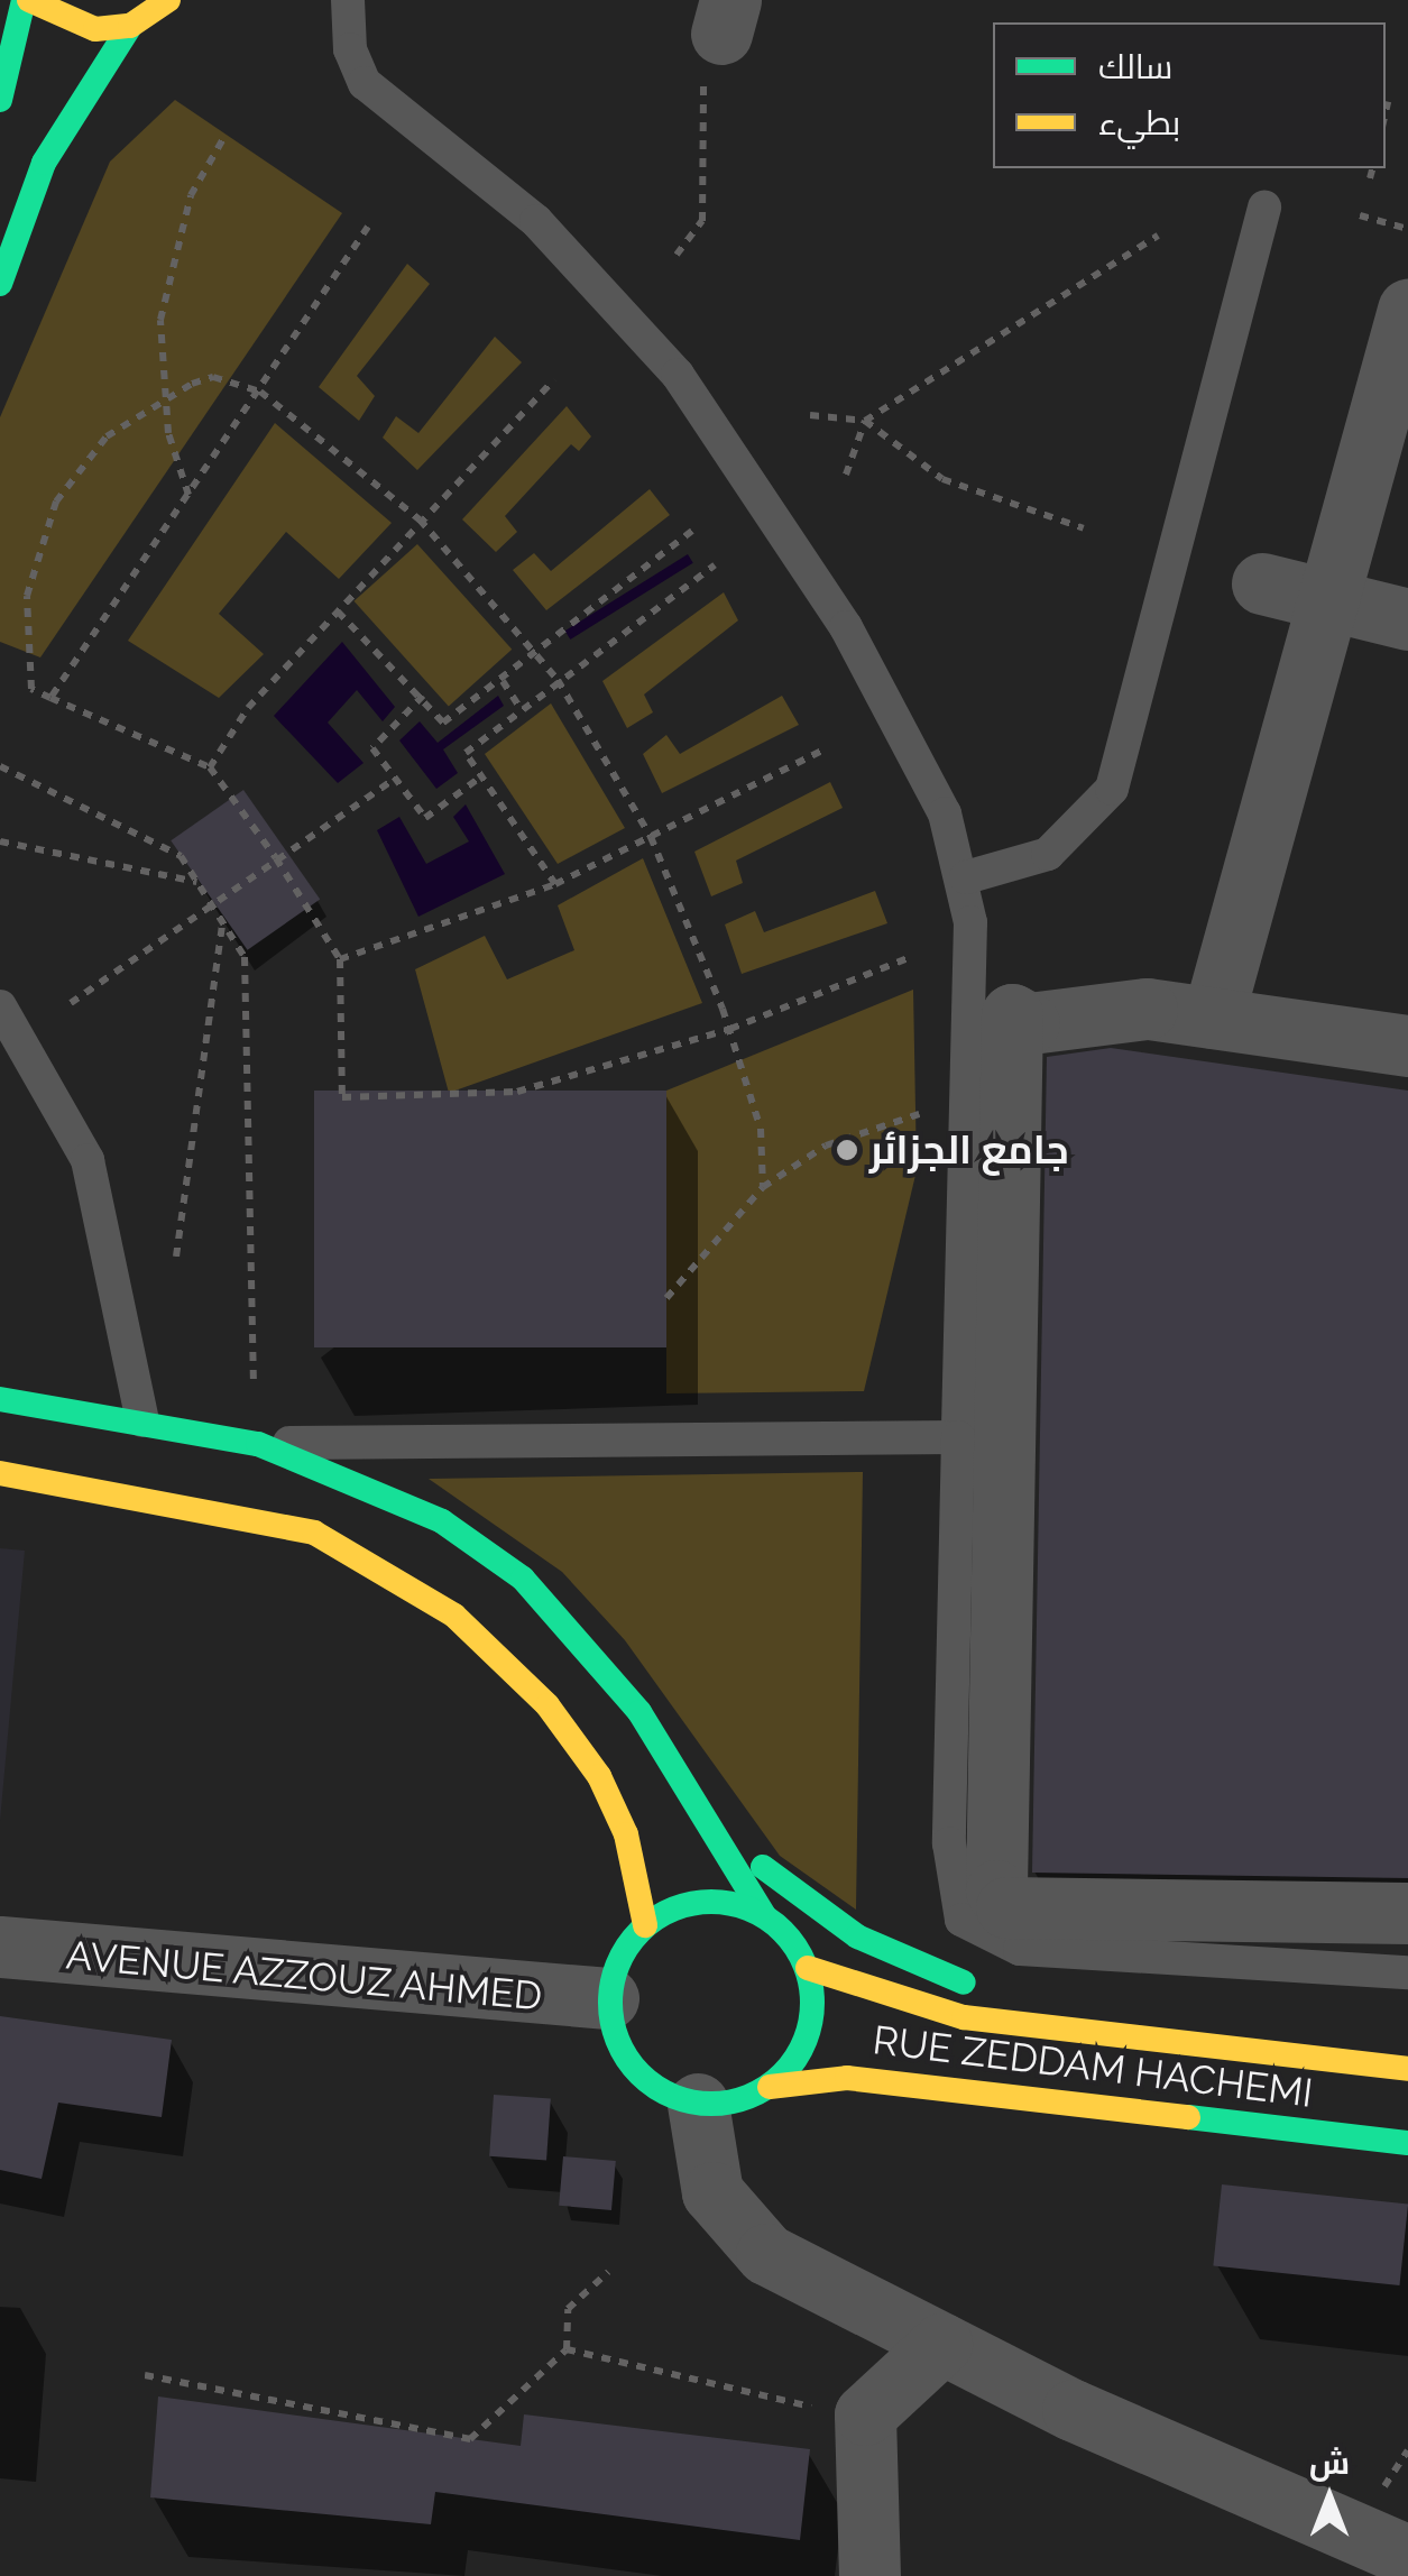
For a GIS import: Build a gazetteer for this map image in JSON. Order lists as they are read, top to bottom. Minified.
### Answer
{"streets":{"street":["AVENUE AZZOUZ AHMED","RUE ZEDDAM HACHEMI"]},"crossings":[["AVENUE AZZOUZ AHMED","RUE ZEDDAM HACHEMI"]],"places":["جامع الجزائر"],"legend":["سالك","بطيء"],"north":"top"}
